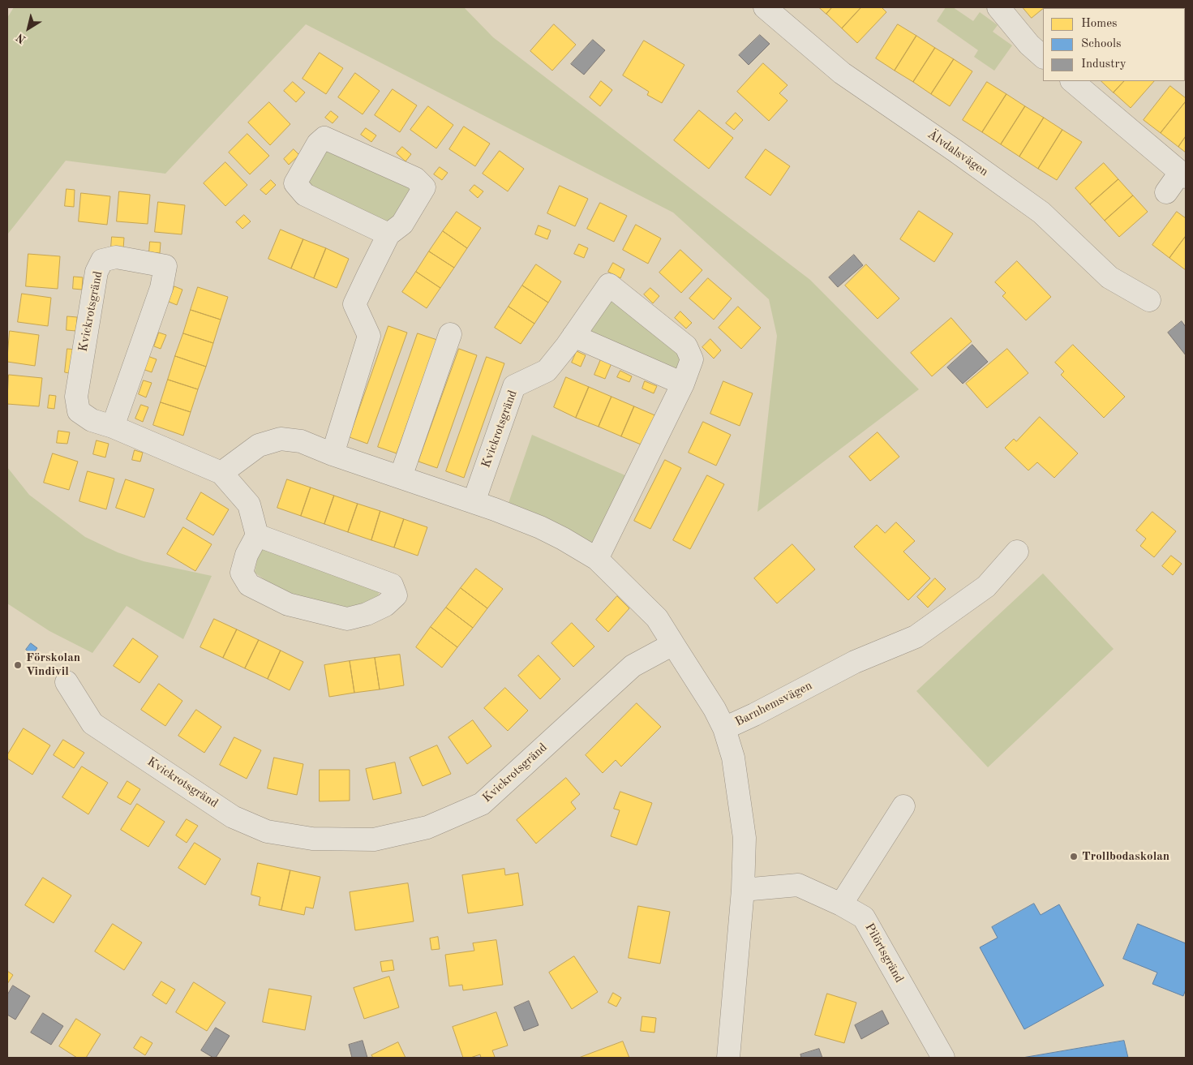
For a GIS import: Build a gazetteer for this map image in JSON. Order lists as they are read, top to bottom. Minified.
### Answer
{"streets":{"street":["Älvdalsvägen","Kvickrotsgränd","Barnhemsvägen","Pilörtsgränd"]},"crossings":[["Barnhemsvägen","Pilörtsgränd"]],"places":["Förskolan Vindivil","Trollbodaskolan"],"legend":["Homes","Schools","Industry"],"north":"bottom left"}
